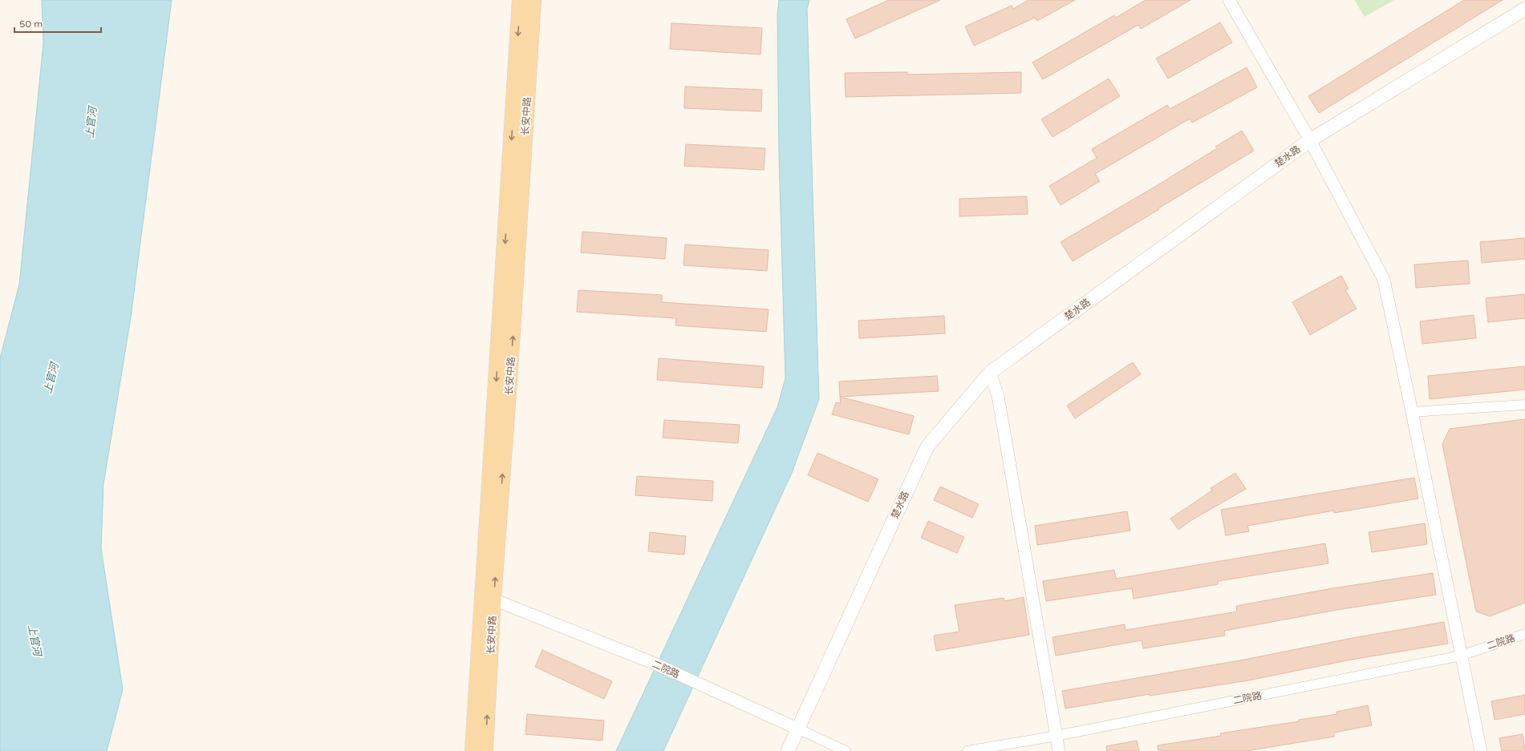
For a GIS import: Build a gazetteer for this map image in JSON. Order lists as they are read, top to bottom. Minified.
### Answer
{"streets":{"main road":["长安中路","楚水路"],"street":["二院路"]},"crossings":[["长安中路","二院路"],["楚水路","二院路"]],"water":["上官河"],"scale_bar":"50 m"}
